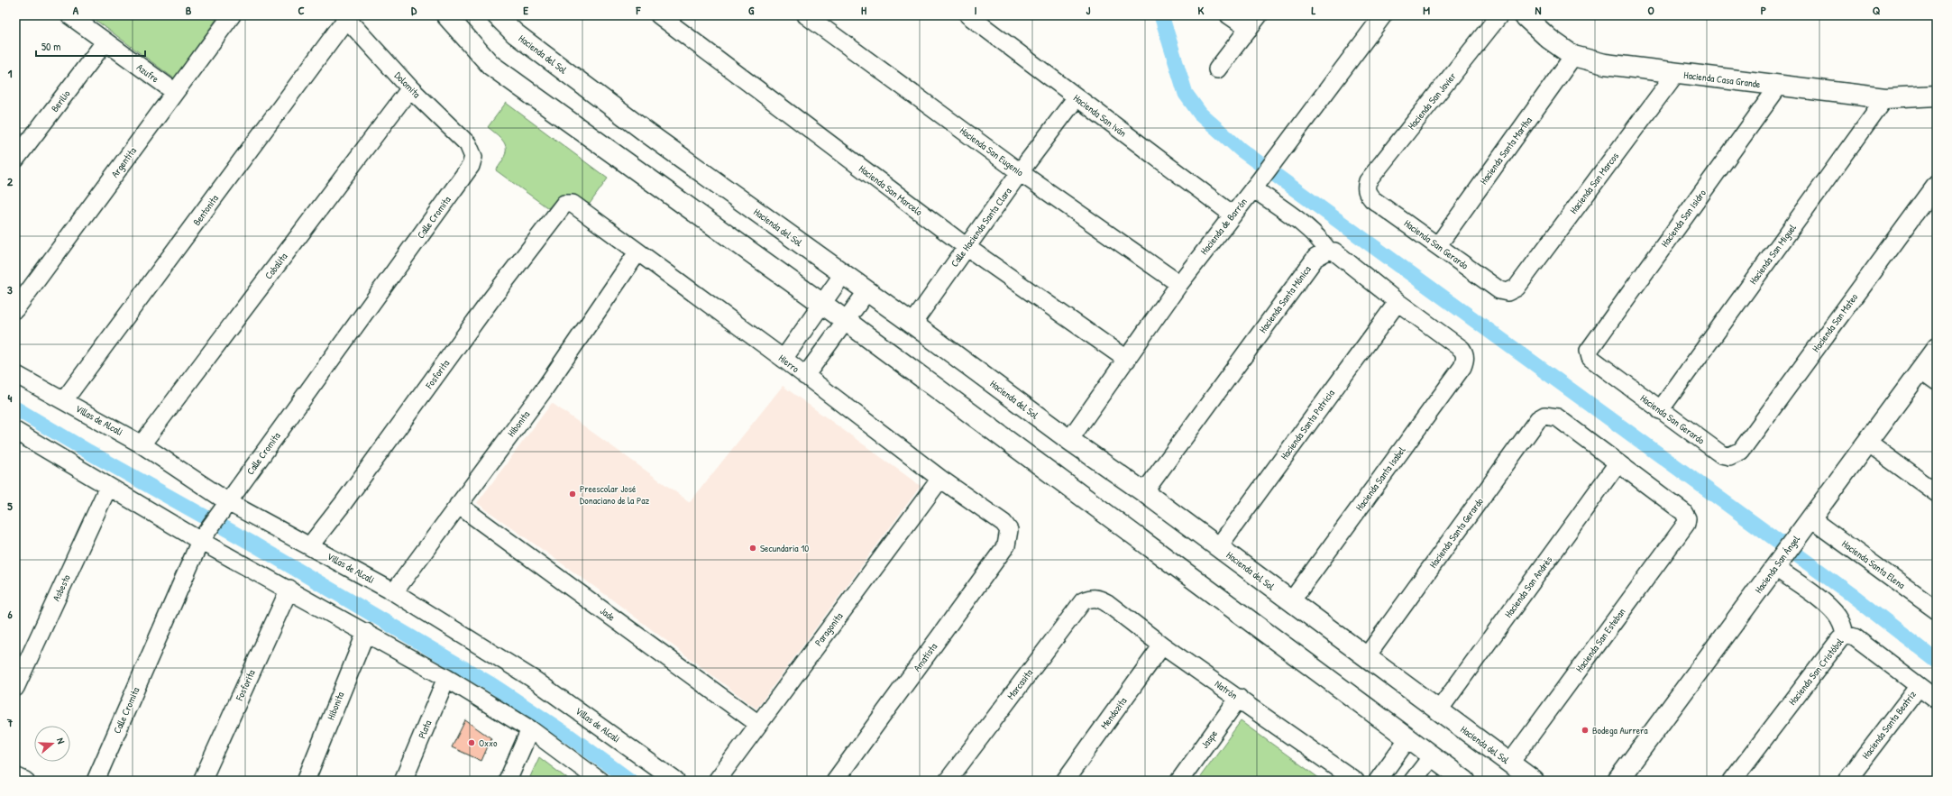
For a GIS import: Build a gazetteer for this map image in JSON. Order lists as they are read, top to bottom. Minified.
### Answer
{"streets":{"street":["Hacienda del Sol","Azufre","Hacienda Casa Grande","Dolomita","Berilio","Hacienda San Javier","Hacienda San Iván","Hacienda Santa Martha","Hacienda San Eugenio","Argentita","Hacienda San Marcos","Hacienda San Marcelo","Bentonita","Calle Cromita","Hacienda San Isidro","Hacienda de Barrón","Calle Hacienda Santa Clara","Hacienda San Gerardo","Hacienda San Miguel","Cobalita","Hacienda Santa Mónica","Hacienda San Mateo","Hierro","Fosforita","Villas de Alcali","Hibonita","Hacienda Santa Patricia","Hacienda Santa Isabel","Hacienda Santa Gerardo","Hacienda San Ángel","Hacienda Santa Elena","Hacienda San Andrés","Asbesto","Jade","Paragonita","Hacienda San Esteban","Amatista","Hacienda San Cristóbal","Marcasita","Natrón","Mendozita","Hacienda Santa Beatriz","Plata","Jaspe"]},"crossings":[["Hacienda del Sol","Hacienda de Barrón"],["Hacienda del Sol","Calle Hacienda Santa Clara"],["Hacienda del Sol","Hacienda Santa Mónica"],["Hacienda del Sol","Hacienda Santa Patricia"],["Hacienda del Sol","Hacienda Santa Isabel"],["Hacienda del Sol","Hacienda Santa Gerardo"],["Hacienda del Sol","Hacienda San Andrés"],["Hacienda del Sol","Hacienda San Esteban"],["Azufre","Berilio"],["Azufre","Argentita"],["Hacienda Casa Grande","Hacienda Santa Martha"],["Hacienda Casa Grande","Hacienda San Marcos"],["Hacienda Casa Grande","Hacienda San Isidro"],["Hacienda Casa Grande","Hacienda San Miguel"],["Dolomita","Bentonita"],["Dolomita","Calle Cromita"],["Dolomita","Cobalita"],["Hacienda San Javier","Hacienda San Gerardo"],["Hacienda San Iván","Hacienda de Barrón"],["Hacienda San Iván","Calle Hacienda Santa Clara"],["Hacienda Santa Martha","Hacienda San Gerardo"],["Hacienda San Eugenio","Hacienda de Barrón"],["Hacienda San Eugenio","Calle Hacienda Santa Clara"],["Hacienda San Marcos","Hacienda San Gerardo"],["Hacienda San Marcelo","Hacienda de Barrón"],["Hacienda San Marcelo","Calle Hacienda Santa Clara"],["Bentonita","Villas de Alcali"],["Calle Cromita","Villas de Alcali"],["Hacienda San Isidro","Hacienda San Gerardo"],["Hacienda San Gerardo","Hacienda San Miguel"],["Hacienda San Gerardo","Hacienda San Mateo"],["Cobalita","Villas de Alcali"],["Hierro","Fosforita"],["Hierro","Hibonita"],["Hierro","Paragonita"],["Hierro","Amatista"],["Fosforita","Villas de Alcali"],["Villas de Alcali","Hibonita"],["Hibonita","Jade"],["Hacienda Santa Patricia","Hacienda Santa Isabel"],["Hacienda Santa Gerardo","Hacienda San Andrés"],["Hacienda Santa Gerardo","Hacienda San Esteban"],["Hacienda San Ángel","Hacienda Santa Elena"],["Hacienda San Andrés","Hacienda San Esteban"],["Jade","Paragonita"],["Hacienda San Cristóbal","Hacienda Santa Beatriz"],["Marcasita","Natrón"],["Natrón","Mendozita"],["Natrón","Jaspe"]],"places":["Preescolar José Donaciano de la Paz","Secundaria 10","Bodega Aurrera","Oxxo"],"scale_bar":"50 m","north":"right","grid":{"columns":["A","B","C","D","E","F","G","H","I","J","K","L","M","N","O","P","Q"],"rows":["1","2","3","4","5","6","7"]}}
